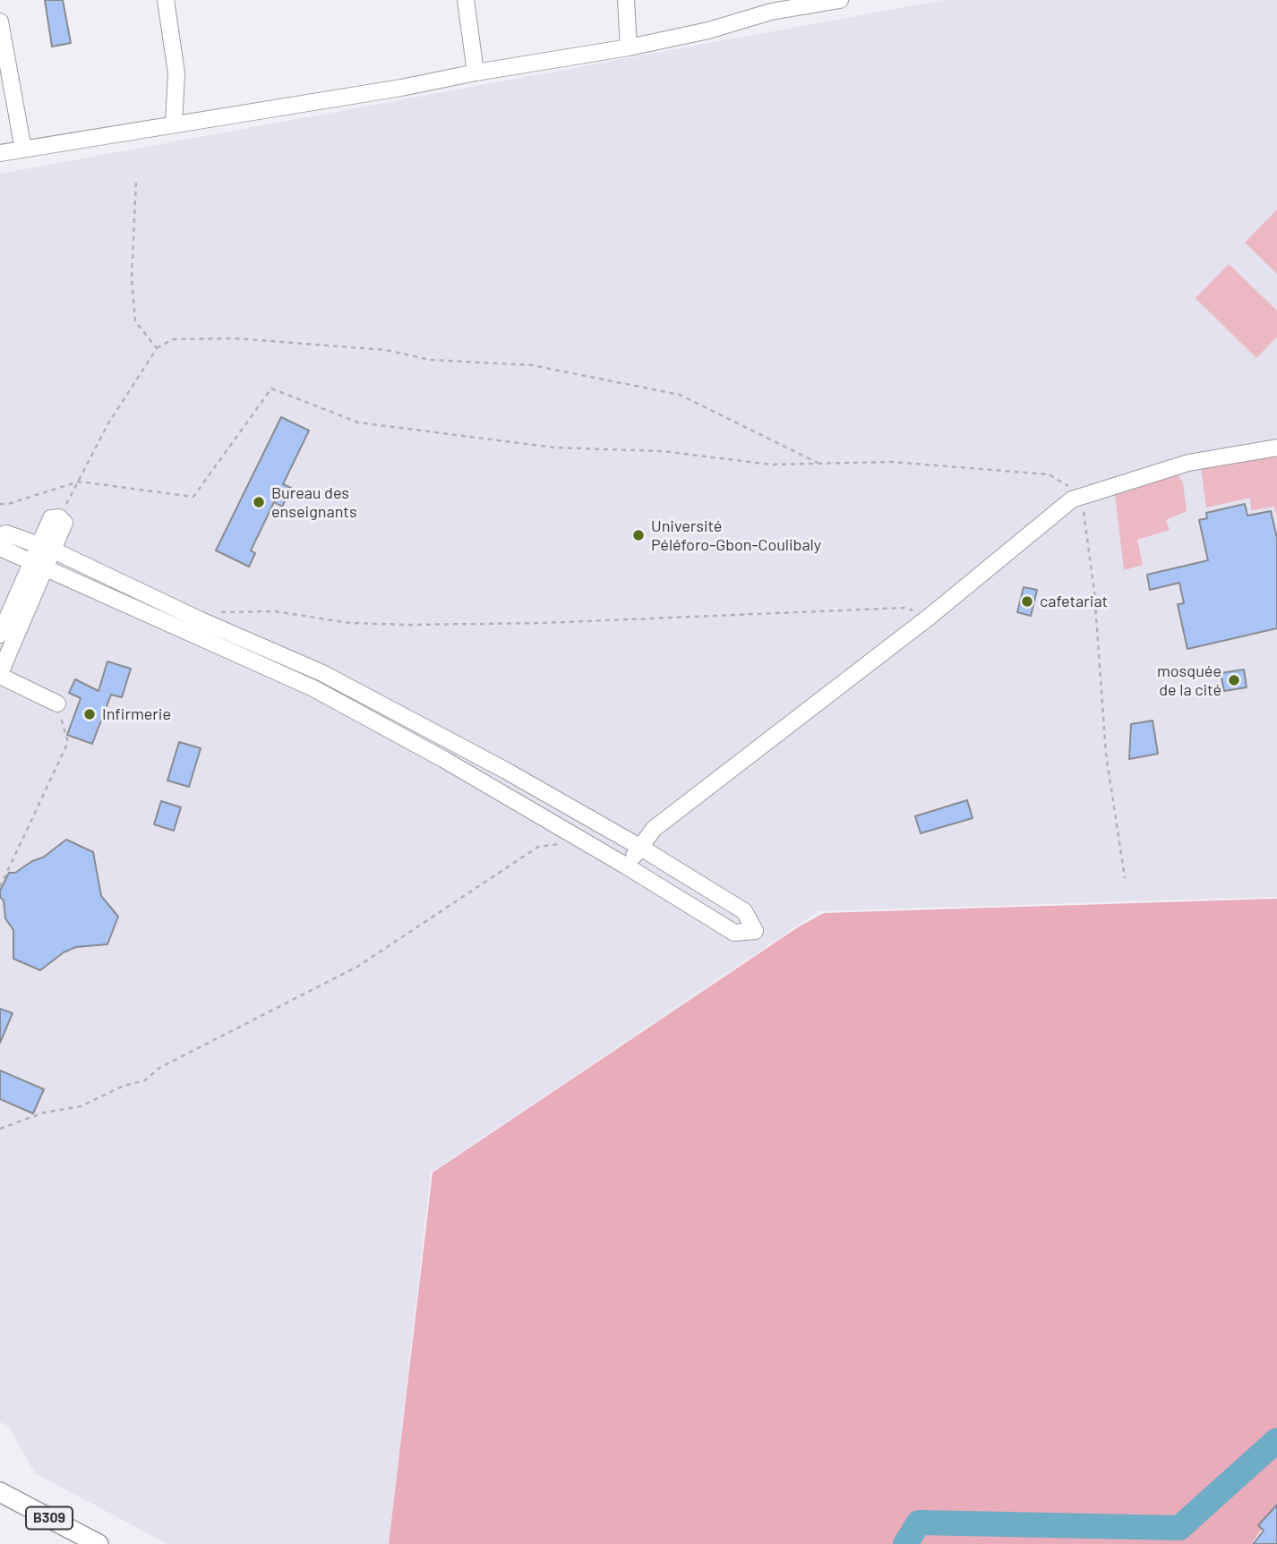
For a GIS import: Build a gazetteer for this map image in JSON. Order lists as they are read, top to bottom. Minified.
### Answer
{"streets":{"main road":["B309"]},"places":["Bureau des enseignants","Université Péléforo-Gbon-Coulibaly","cafetariat","mosquée de la cité","Infirmerie"]}
